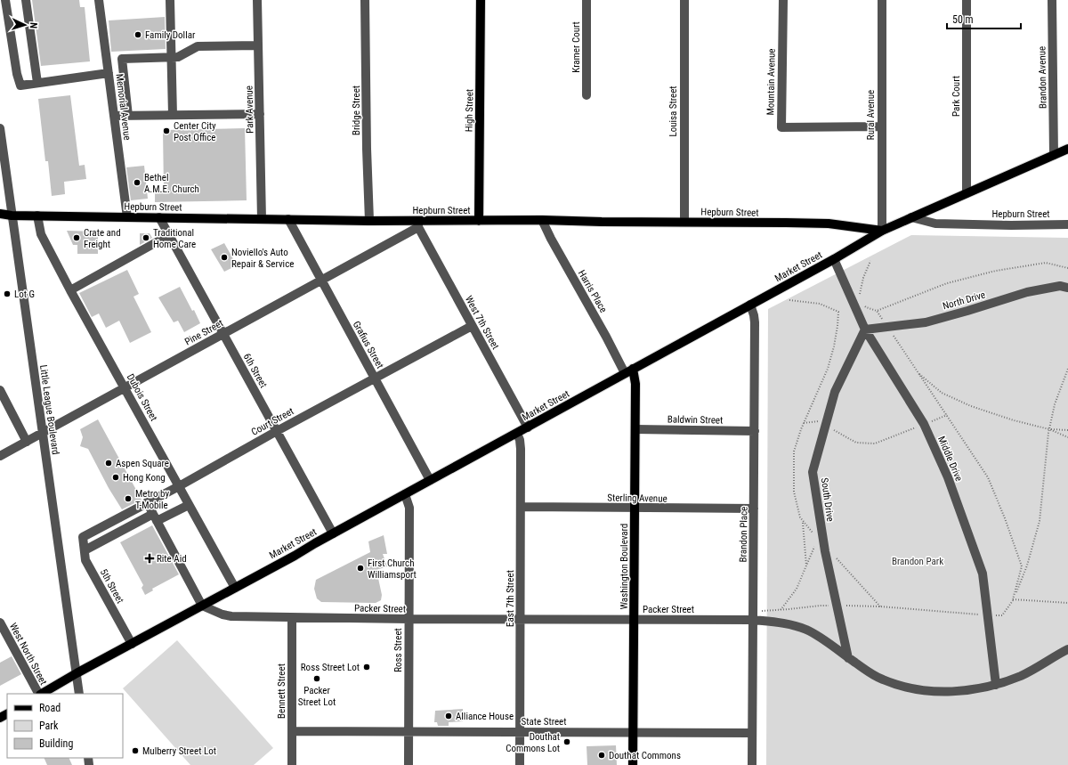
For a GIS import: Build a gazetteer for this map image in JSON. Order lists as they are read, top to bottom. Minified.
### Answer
{"streets":{"main road":["High Street","Hepburn Street","Market Street","Washington Boulevard"],"street":["Kramer Court","Brandon Avenue","Mountain Avenue","Park Court","Memorial Avenue","Park Avenue","Bridge Street","Louisa Street","Rural Avenue","Harris Place","North Drive","West 7th Street","Pine Street","Grafius Street","6th Street","Dubois Street","Little League Boulevard","Baldwin Street","Court Street","Middle Drive","Sterling Avenue","South Drive","Brandon Place","5th Street","East 7th Street","Packer Street","Ross Street","West North Street","Bennett Street","State Street"]},"crossings":[["Brandon Avenue","Market Street"],["Mountain Avenue","Rural Avenue"],["Park Court","Market Street"],["Memorial Avenue","Hepburn Street"],["Park Avenue","Hepburn Street"],["Bridge Street","Hepburn Street"],["High Street","Hepburn Street"],["Louisa Street","Hepburn Street"],["Rural Avenue","Hepburn Street"],["Rural Avenue","Market Street"],["Hepburn Street","Market Street"],["Hepburn Street","Harris Place"],["Hepburn Street","West 7th Street"],["Hepburn Street","Pine Street"],["Hepburn Street","Grafius Street"],["Hepburn Street","6th Street"],["Hepburn Street","Dubois Street"],["Hepburn Street","Little League Boulevard"],["Market Street","Harris Place"],["Market Street","West 7th Street"],["Market Street","Grafius Street"],["Market Street","6th Street"],["Market Street","Dubois Street"],["Market Street","Little League Boulevard"],["Market Street","Middle Drive"],["Market Street","Brandon Place"],["Market Street","Washington Boulevard"],["Market Street","5th Street"],["Market Street","East 7th Street"],["Market Street","Packer Street"],["Market Street","Ross Street"],["North Drive","Middle Drive"],["North Drive","South Drive"],["West 7th Street","Pine Street"],["West 7th Street","Court Street"],["Pine Street","Grafius Street"],["Pine Street","6th Street"],["Pine Street","Dubois Street"],["Pine Street","Little League Boulevard"],["Grafius Street","Court Street"],["6th Street","Court Street"],["Dubois Street","Court Street"],["Baldwin Street","Brandon Place"],["Baldwin Street","Washington Boulevard"],["Court Street","5th Street"],["Middle Drive","South Drive"],["Middle Drive","Packer Street"],["Sterling Avenue","Brandon Place"],["Sterling Avenue","Washington Boulevard"],["Sterling Avenue","East 7th Street"],["South Drive","Packer Street"],["Brandon Place","Packer Street"],["Brandon Place","State Street"],["Washington Boulevard","Packer Street"],["Washington Boulevard","State Street"],["East 7th Street","Packer Street"],["East 7th Street","State Street"],["Packer Street","Ross Street"],["Packer Street","Bennett Street"],["Ross Street","State Street"],["Bennett Street","State Street"]],"parks":["Brandon Park"],"places":{"other":["Family Dollar","Center City Post Office","Bethel A.M.E. Church","Crate and Freight","Traditional Home Care","Noviello's Auto Repair & Service","Lot G","Aspen Square","Hong Kong","Metro by T-Mobile","First Church Williamsport","Ross Street Lot","Packer Street Lot","Alliance House","Douthat Commons Lot","Mulberry Street Lot","Douthat Commons"],"health":["Rite Aid"]},"legend":["Road","Park","Building"],"scale_bar":"50 m","north":"right"}
